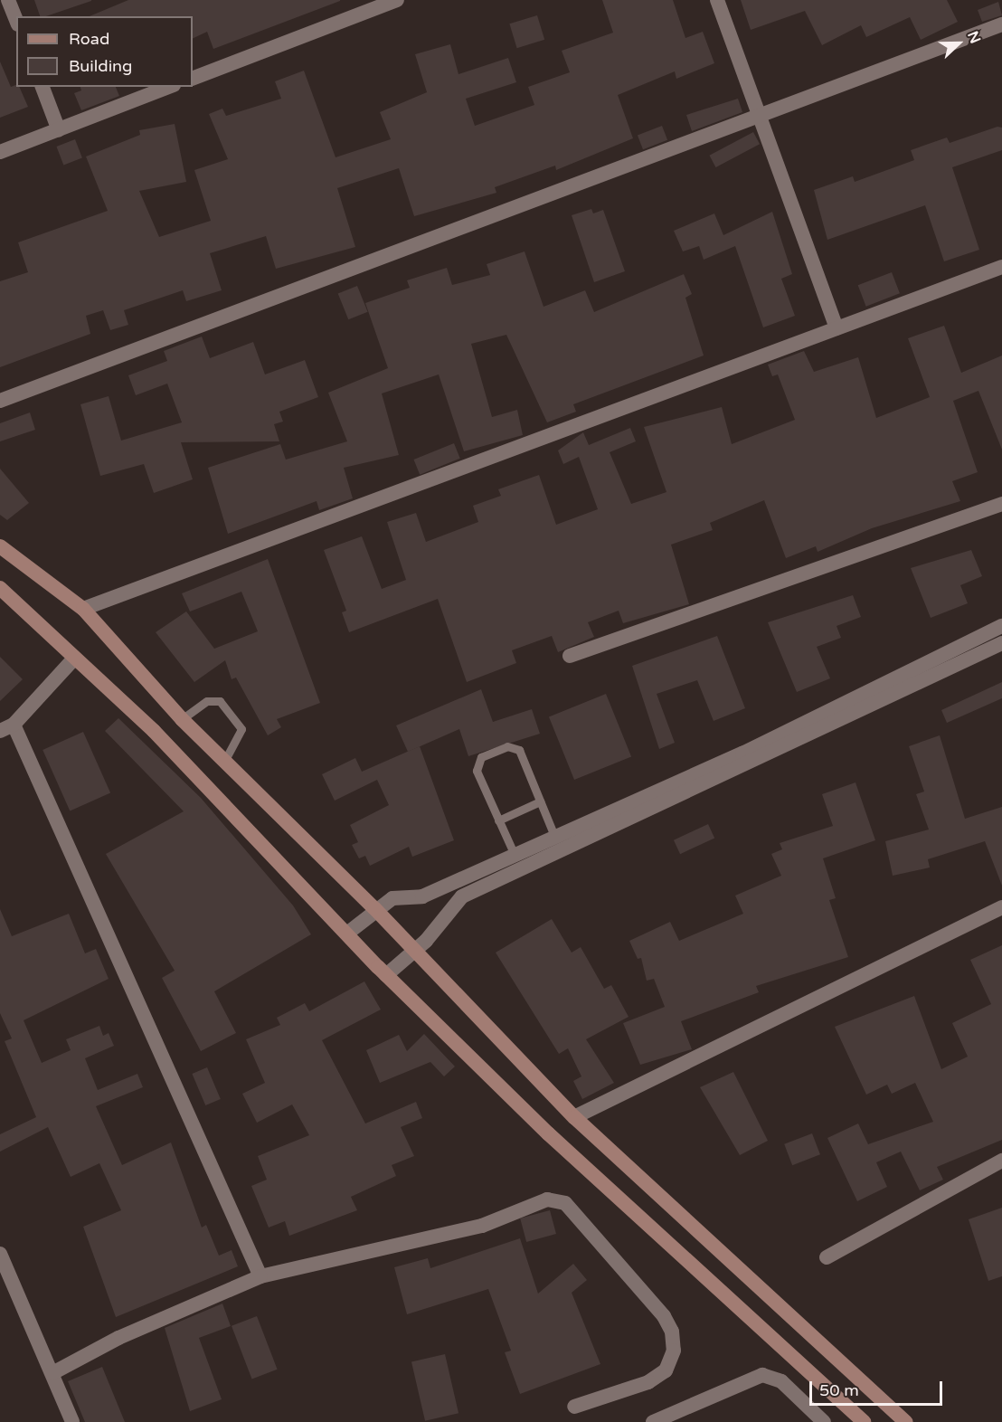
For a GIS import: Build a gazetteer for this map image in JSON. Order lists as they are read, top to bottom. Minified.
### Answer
{"legend":["Road","Building"],"scale_bar":"50 m","north":"right"}
